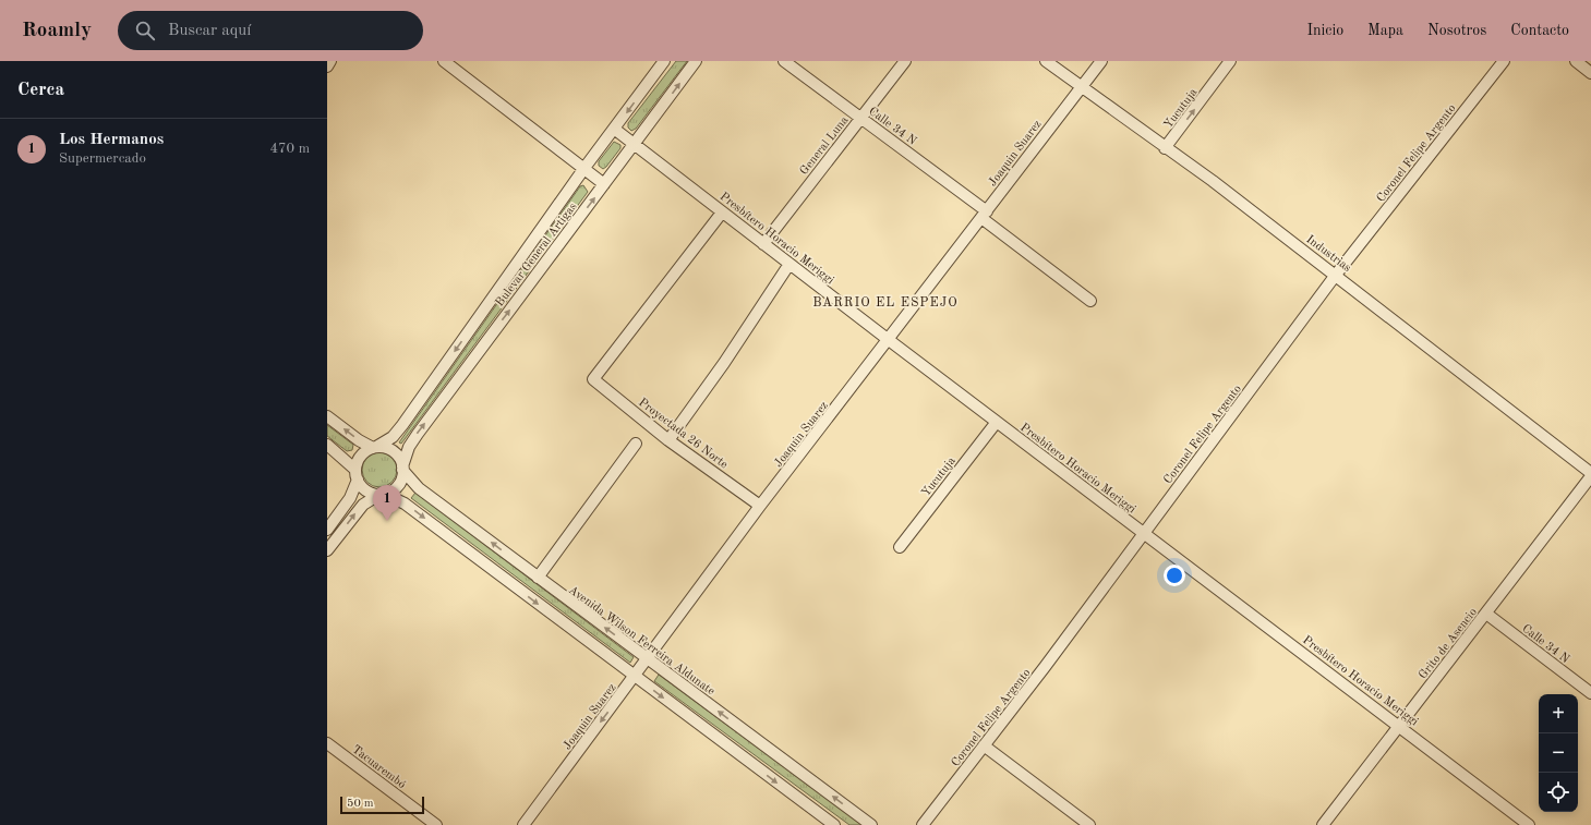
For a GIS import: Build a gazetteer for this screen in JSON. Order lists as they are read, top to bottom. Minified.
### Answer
{"streets":{"street":["Yucutuja","Calle 34 N","General Luna","Joaquin Suarez","Coronel Felipe Argento","Presbítero Horacio Meriggi","Industrias","Bulevar General Artigas","Proyectada 26 Norte","Avenida Wilson Ferreira Aldunate","Grito de Asencio","Tacuarembó"]},"crossings":[["Yucutuja","Presbítero Horacio Meriggi"],["Yucutuja","Industrias"],["Calle 34 N","General Luna"],["Calle 34 N","Joaquin Suarez"],["Calle 34 N","Grito de Asencio"],["General Luna","Presbítero Horacio Meriggi"],["Joaquin Suarez","Presbítero Horacio Meriggi"],["Joaquin Suarez","Industrias"],["Joaquin Suarez","Proyectada 26 Norte"],["Joaquin Suarez","Avenida Wilson Ferreira Aldunate"],["Coronel Felipe Argento","Presbítero Horacio Meriggi"],["Coronel Felipe Argento","Industrias"],["Presbítero Horacio Meriggi","Bulevar General Artigas"],["Presbítero Horacio Meriggi","Proyectada 26 Norte"],["Presbítero Horacio Meriggi","Grito de Asencio"],["Bulevar General Artigas","Avenida Wilson Ferreira Aldunate"]],"one_way":["Yucutuja"],"districts":["BARRIO EL ESPEJO"],"scale_bar":"50 m","page":{"header":"Roamly","search":"Buscar aquí","nav":["Inicio","Mapa","Nosotros","Contacto"],"heading":"Cerca","list":[{"mark":"1","name":"Los Hermanos","note":"Supermercado","value":"470 m"}],"pins":"1","map_buttons":["+","−"],"scale":"50 m"}}
